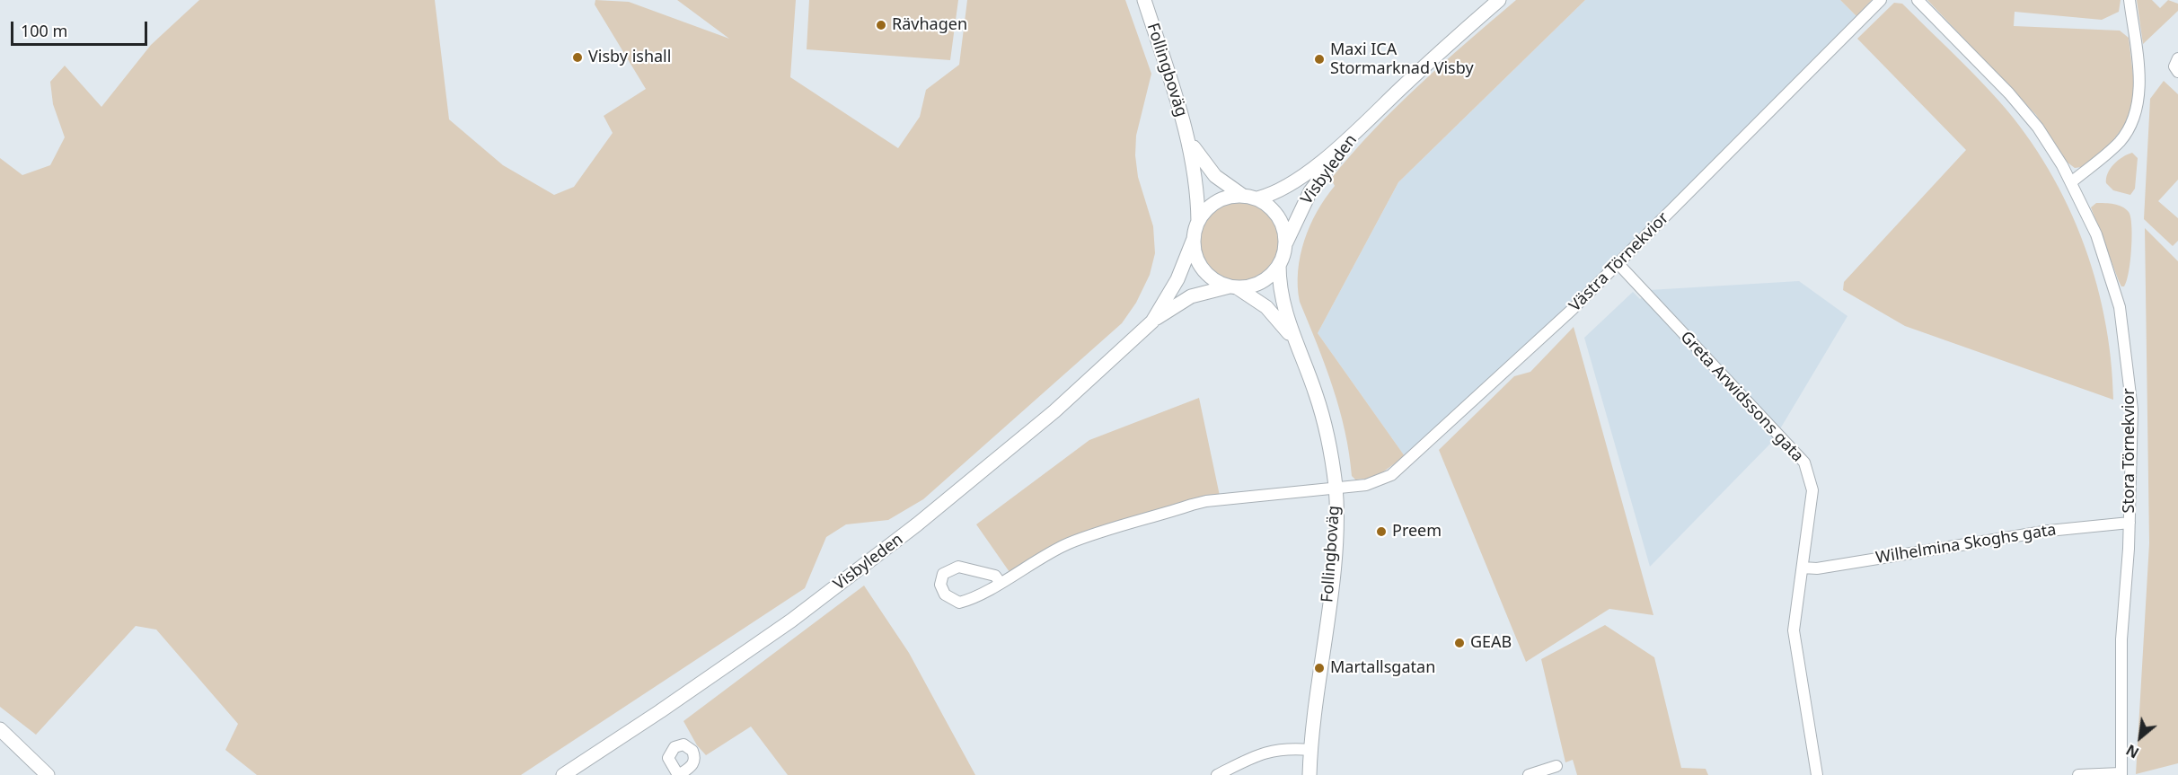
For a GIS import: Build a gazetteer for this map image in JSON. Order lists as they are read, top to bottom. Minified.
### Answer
{"streets":{"main road":["Follingboväg","Visbyleden"],"street":["Västra Törnekvior","Greta Arwidssons gata","Stora Törnekvior","Wilhelmina Skoghs gata"]},"crossings":[["Follingboväg","Visbyleden"],["Follingboväg","Västra Törnekvior"],["Västra Törnekvior","Greta Arwidssons gata"],["Greta Arwidssons gata","Wilhelmina Skoghs gata"],["Stora Törnekvior","Wilhelmina Skoghs gata"]],"places":["Rävhagen","Visby ishall","Maxi ICA Stormarknad Visby","Preem","GEAB","Martallsgatan"],"scale_bar":"100 m","north":"bottom left"}
